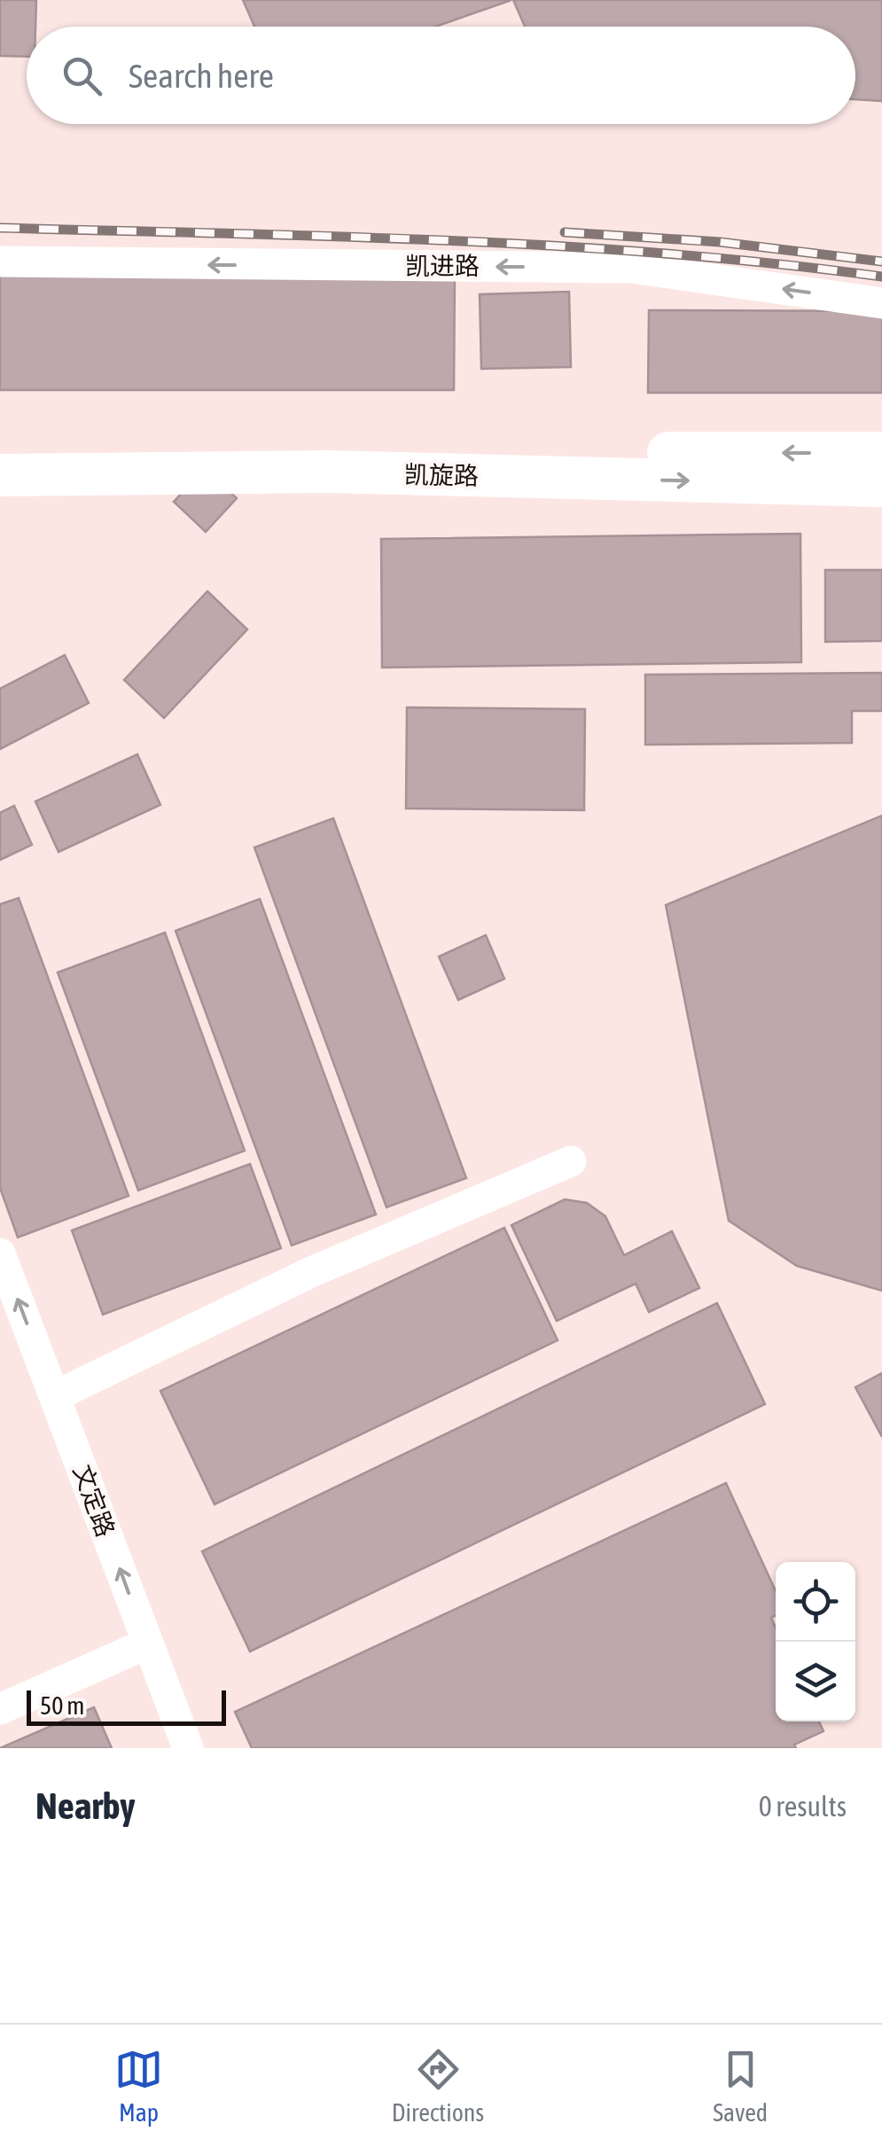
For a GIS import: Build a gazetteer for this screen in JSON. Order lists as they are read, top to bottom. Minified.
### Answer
{"streets":{"street":["凯进路","凯旋路","文定路"]},"one_way":["凯进路","文定路"],"scale_bar":"50 m","page":{"search":"Search here","scale":"50 m","heading":["Nearby","0 results"],"nav":["Map","Directions","Saved"]}}
